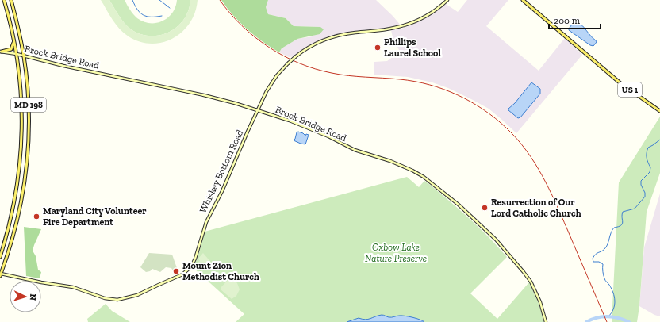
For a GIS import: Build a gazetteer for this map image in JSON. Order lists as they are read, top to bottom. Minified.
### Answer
{"streets":{"main road":["US 1","MD 198"],"street":["Brock Bridge Road","Whiskey Bottom Road"]},"crossings":[["Brock Bridge Road","MD 198"],["Brock Bridge Road","Whiskey Bottom Road"],["MD 198","Whiskey Bottom Road"]],"parks":["Oxbow Lake Nature Preserve"],"places":["Phillips Laurel School","Resurrection of Our Lord Catholic Church","Maryland City Volunteer Fire Department","Mount Zion Methodist Church"],"scale_bar":"200 m","north":"right"}
